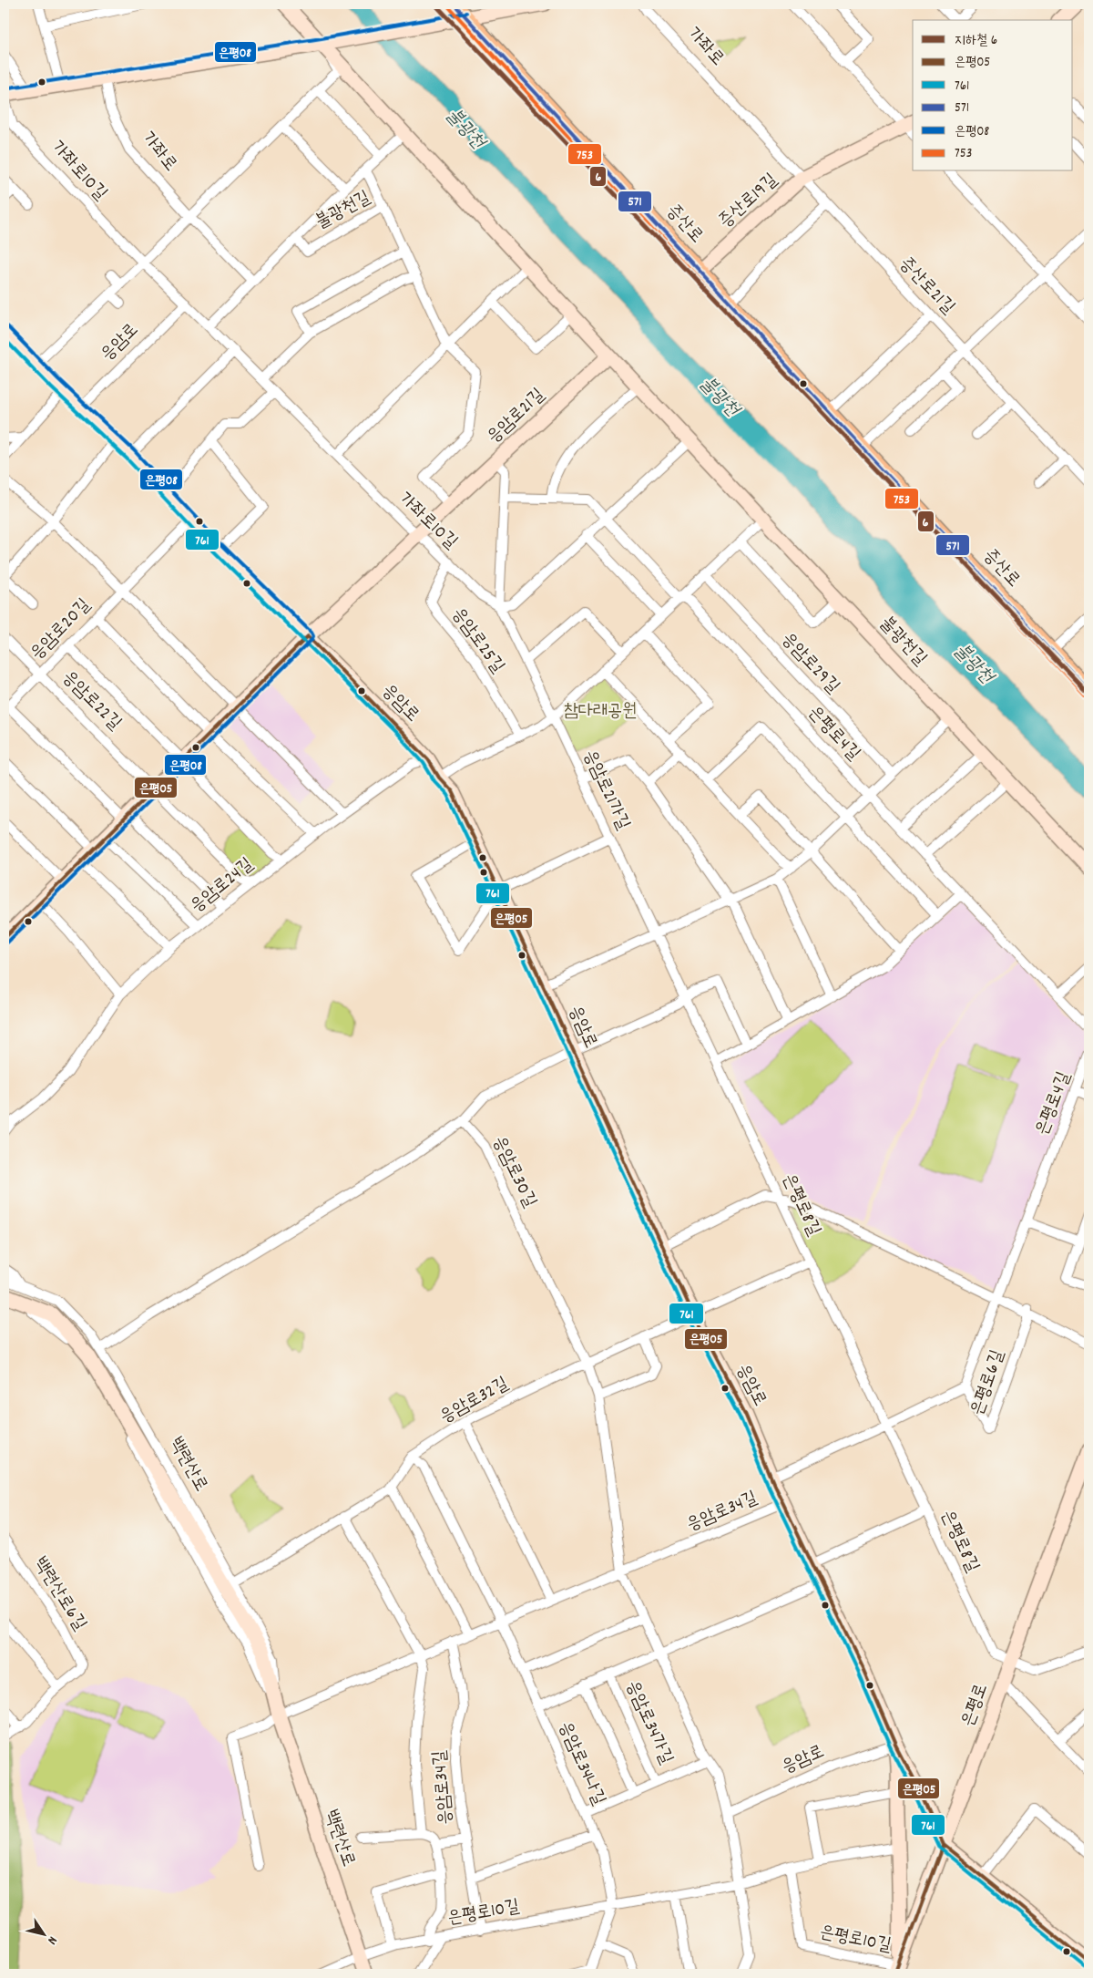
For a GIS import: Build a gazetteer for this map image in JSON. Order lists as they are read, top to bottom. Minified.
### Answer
{"streets":{"main road":["증산로19길","불광천길","증산로","응암로","응암로21길","백련산로","은평로"],"street":["가좌로","가좌로10길","증산로21길","응암로20길","응암로25길","응암로29길","응암로22길","은평로4길","응암로21가길","응암로24길","응암로30길","은평로8길","은평로6길","응암로32길","응암로34길","백련산로6길","응암로34가길","응암로34나길","은평로10길"]},"crossings":[["가좌로","증산로19길"],["가좌로","불광천길"],["가좌로10길","응암로"],["가좌로10길","응암로21길"],["가좌로10길","응암로25길"],["가좌로10길","응암로21가길"],["증산로19길","증산로"],["증산로19길","증산로21길"],["불광천길","응암로21길"],["응암로","응암로21길"],["응암로","응암로20길"],["응암로","응암로24길"],["응암로","응암로32길"],["응암로","응암로34길"],["응암로","은평로"],["응암로21길","응암로21가길"],["응암로20길","응암로22길"],["응암로22길","응암로24길"],["은평로4길","은평로6길"],["응암로21가길","은평로8길"],["응암로30길","응암로32길"],["은평로8길","응암로32길"],["은평로8길","은평로"],["응암로32길","백련산로"],["응암로32길","응암로34길"],["백련산로","응암로34길"],["백련산로","은평로10길"],["응암로34길","응암로34나길"],["응암로34길","은평로10길"],["은평로","은평로10길"],["응암로34가길","응암로34나길"],["응암로34나길","은평로10길"]],"water":["불광천"],"parks":["참다래공원"],"lines":["metro line 6","transit line 571","transit line 753","transit line 은평08","transit line 761","transit line 은평05"],"legend":["지하철 6","은평05","761","571","은평08","753"],"north":"bottom right"}
